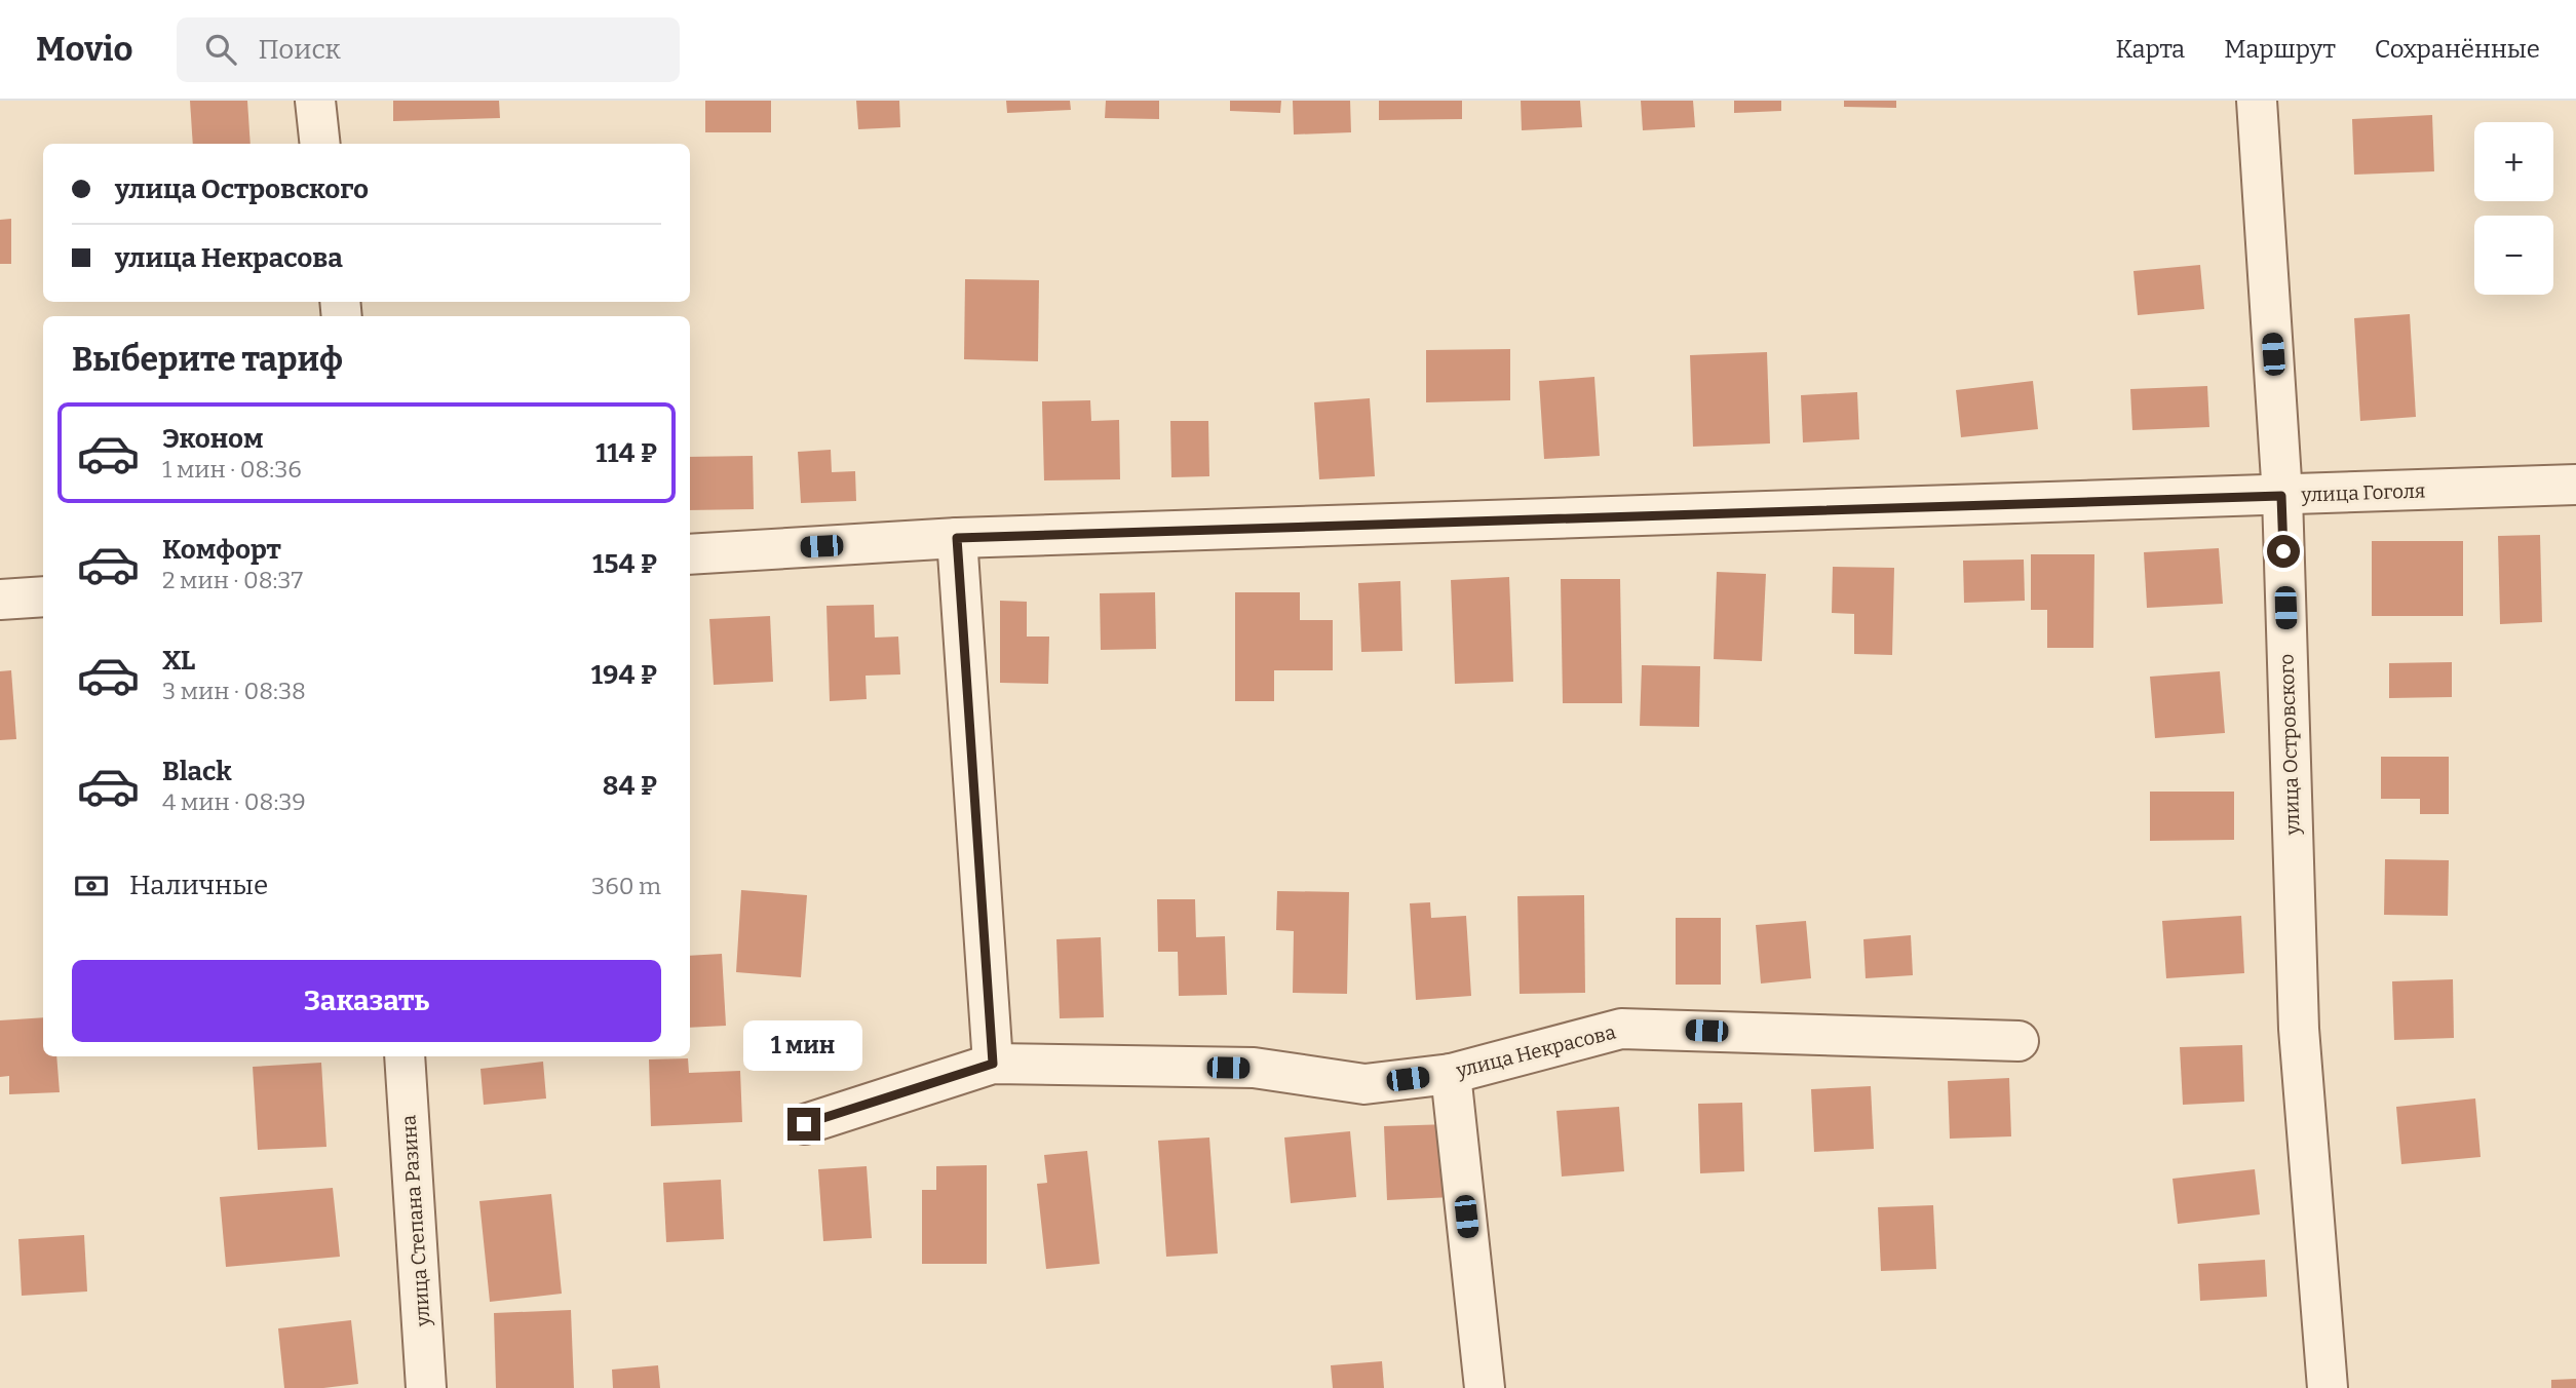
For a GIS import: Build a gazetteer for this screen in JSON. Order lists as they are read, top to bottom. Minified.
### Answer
{"streets":{"street":["улица Гоголя","улица Островского","улица Некрасова","улица Степана Разина"]},"crossings":[["улица Гоголя","улица Островского"]],"page":{"header":"Movio","search":"Поиск","nav":["Карта","Маршрут","Сохранённые"],"map_buttons":["+","−"],"banner":["улица Островского","улица Некрасова"],"heading":"Выберите тариф","list":[{"name":"Эконом","note":"1 мин · 08:36","value":"114 ₽"},{"name":"Комфорт","note":"2 мин · 08:37","value":"154 ₽"},{"name":"XL","note":"3 мин · 08:38","value":"194 ₽"},{"name":"Black","note":"4 мин · 08:39","value":"84 ₽"}],"pay":["Наличные","360 m"],"buttons":"Заказать","bubble":"1 мин"}}
